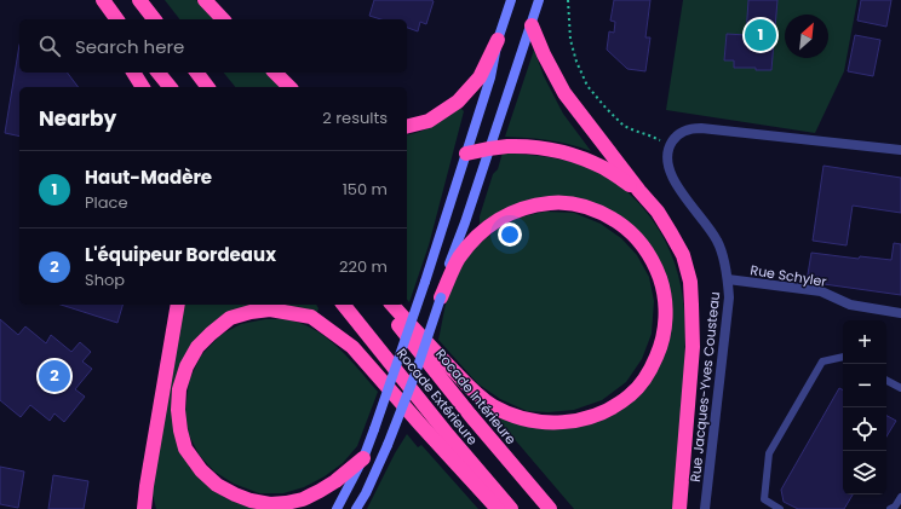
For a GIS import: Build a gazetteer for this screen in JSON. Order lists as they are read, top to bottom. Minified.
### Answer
{"streets":{"highway":["Rocade Extérieure","Rocade Intérieure"],"street":["Rue Schyler","Rue Jacques-Yves Cousteau"]},"crossings":[["Rue Schyler","Rue Jacques-Yves Cousteau"]],"north":"top right","page":{"pins":["1","2"],"search":"Search here","heading":["Nearby","2 results"],"list":[{"mark":"1","name":"Haut-Madère","note":"Place","value":"150 m"},{"mark":"2","name":"L'équipeur Bordeaux","note":"Shop","value":"220 m"}],"map_buttons":["+","−"]}}
